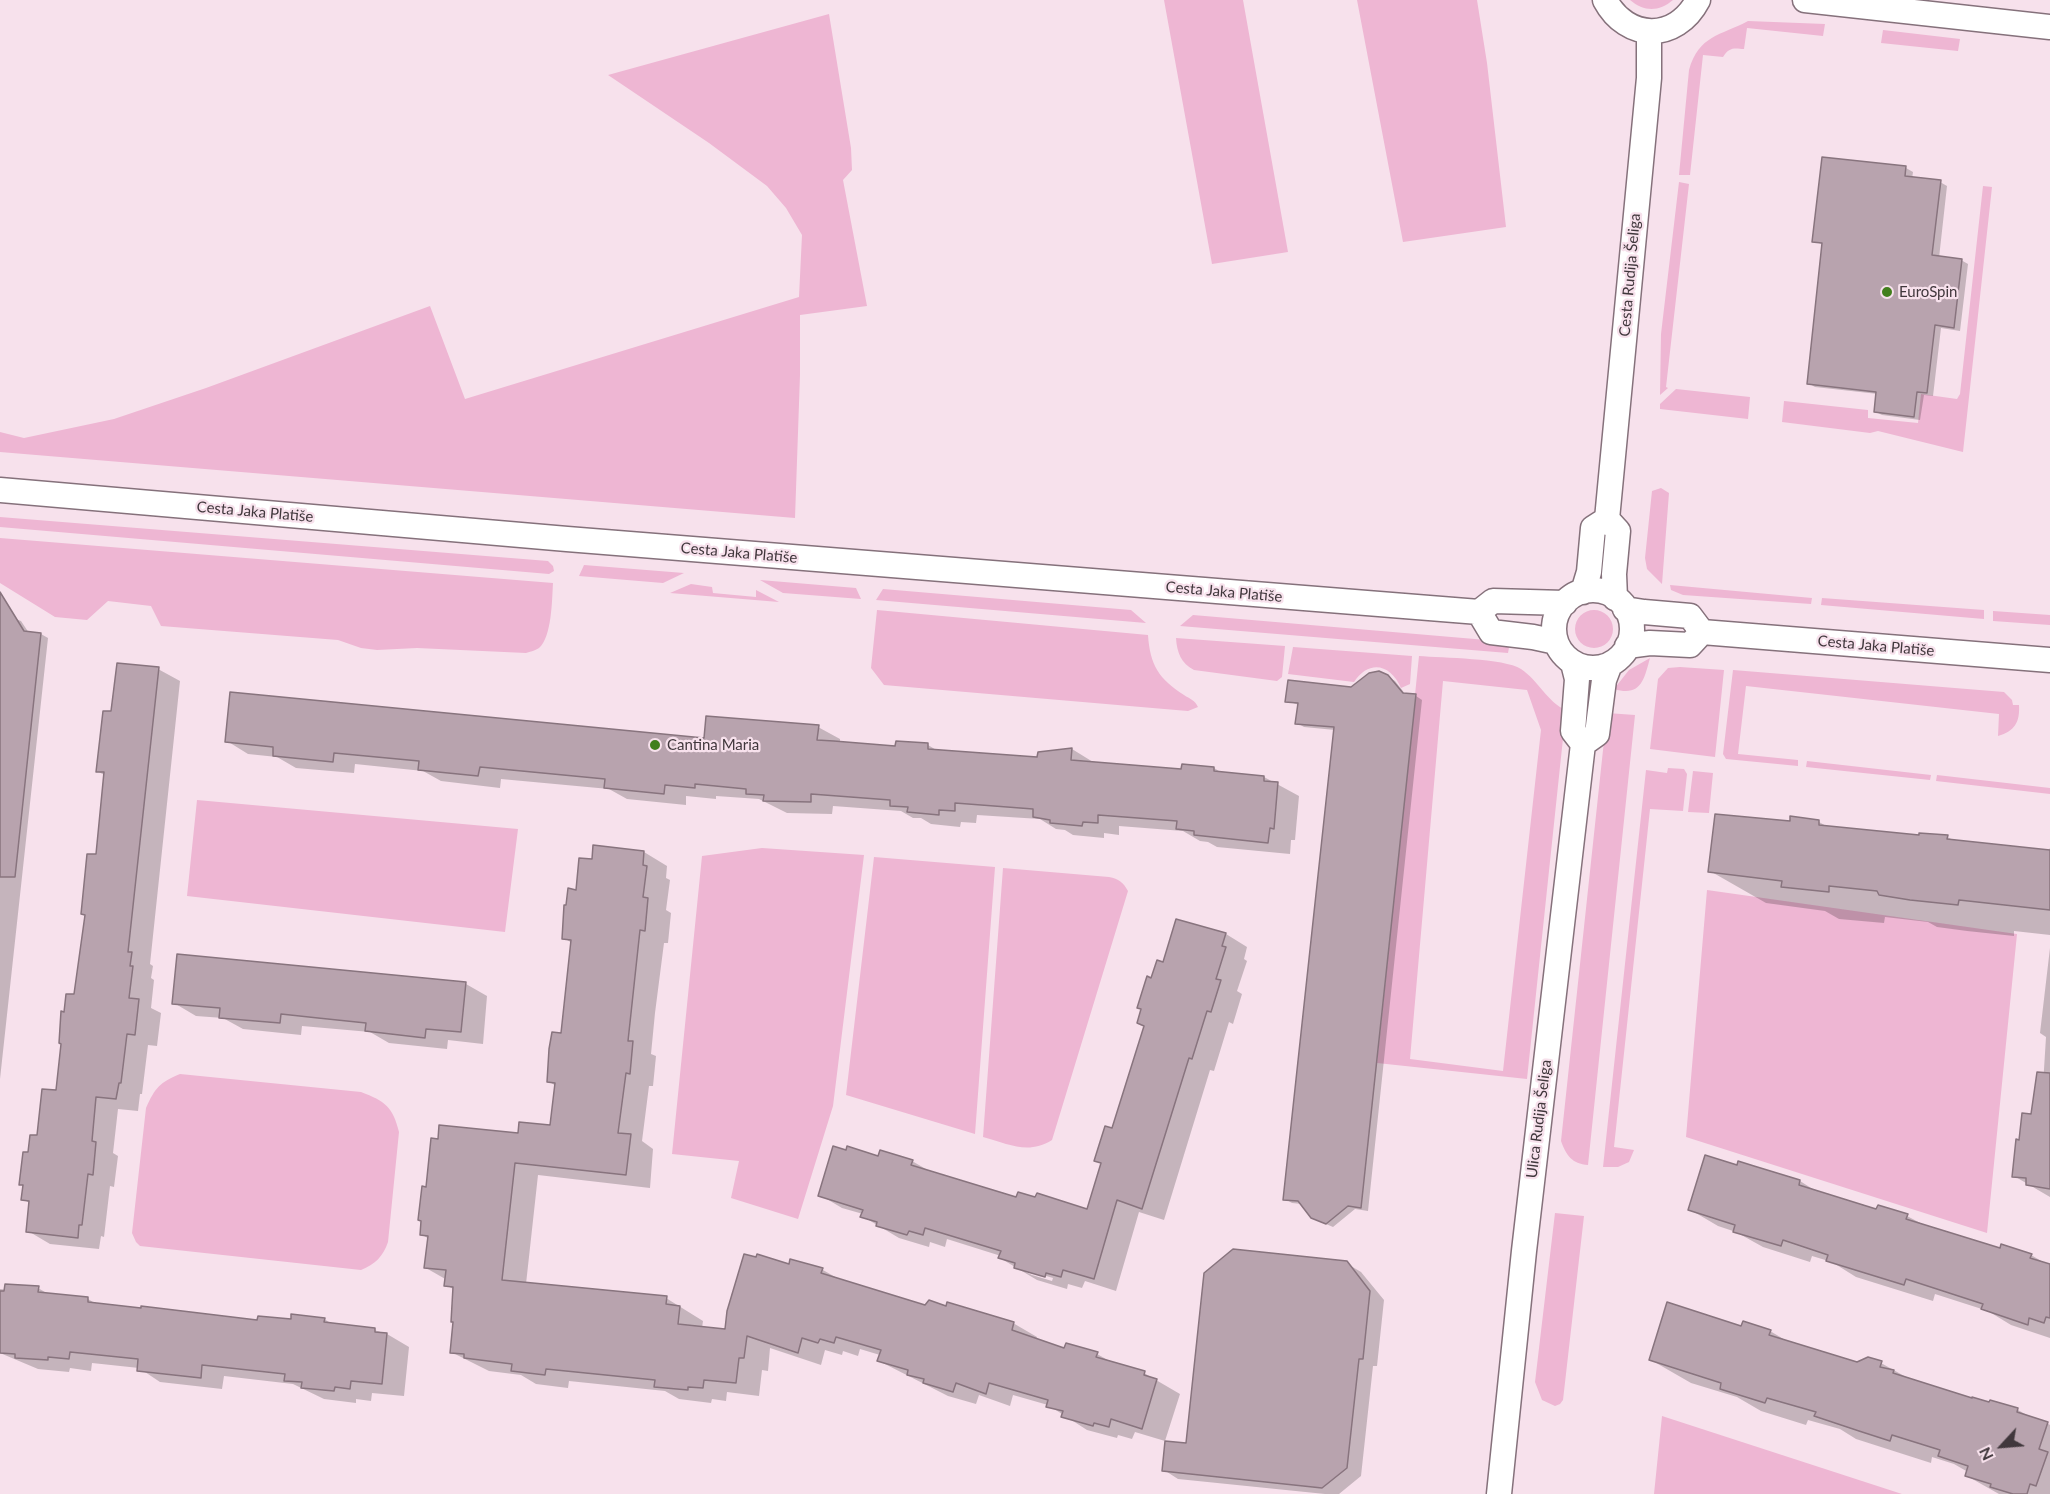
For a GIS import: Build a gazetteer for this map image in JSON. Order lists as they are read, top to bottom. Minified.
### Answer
{"streets":{"street":["Cesta Rudija Šeliga","Cesta Jaka Platiše","Ulica Rudija Šeliga"]},"crossings":[["Cesta Rudija Šeliga","Cesta Jaka Platiše"],["Cesta Rudija Šeliga","Ulica Rudija Šeliga"],["Cesta Jaka Platiše","Ulica Rudija Šeliga"]],"places":["EuroSpin","Cantina Maria"],"north":"bottom left"}
